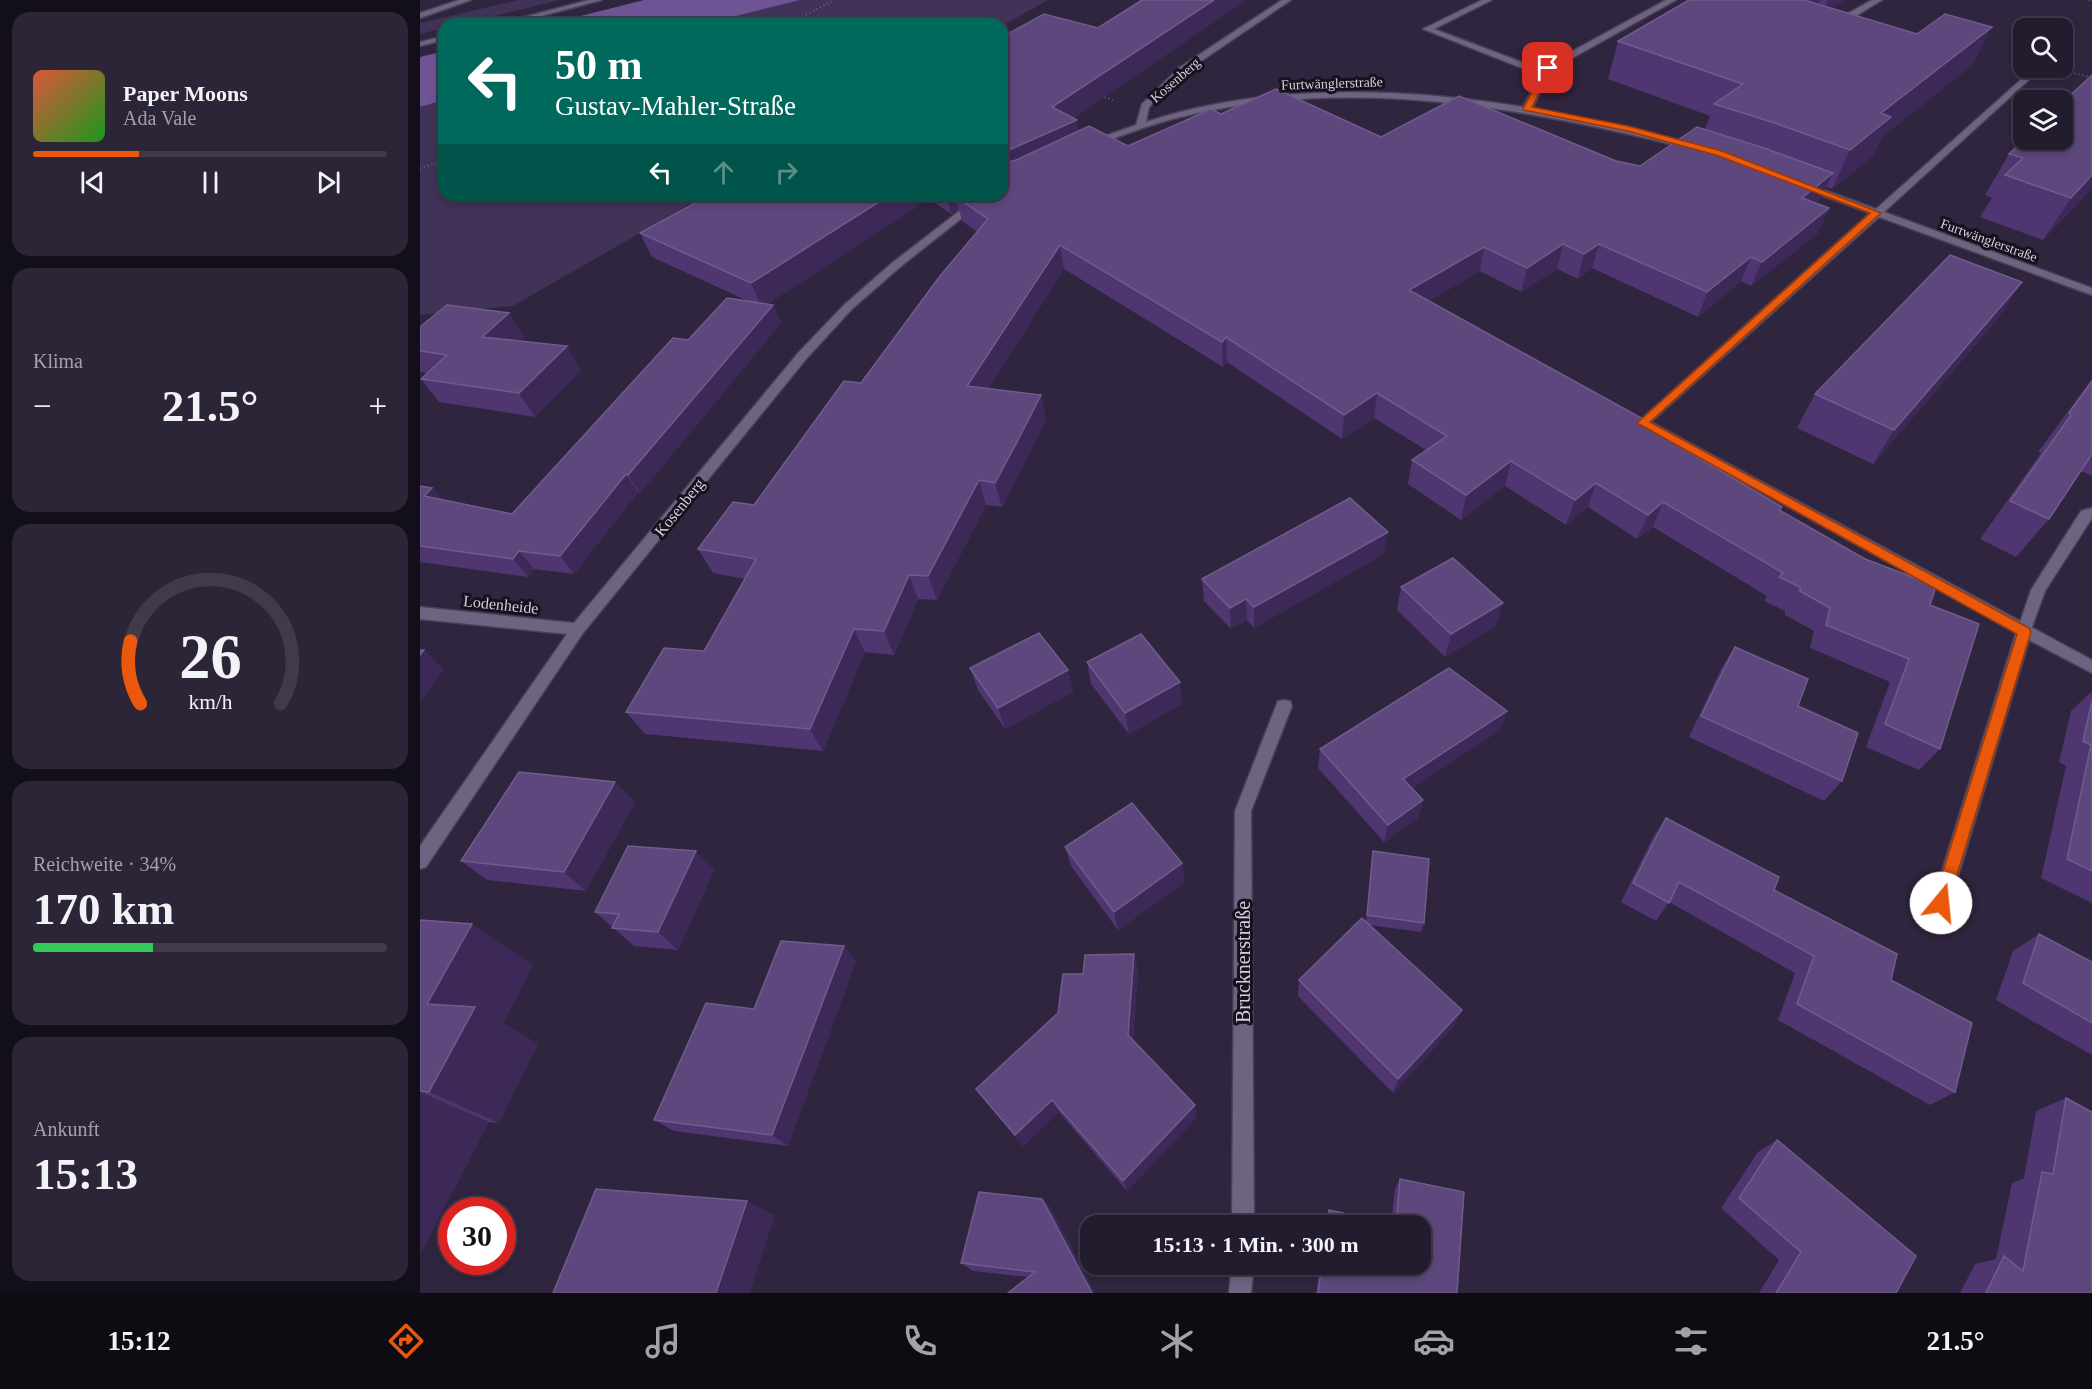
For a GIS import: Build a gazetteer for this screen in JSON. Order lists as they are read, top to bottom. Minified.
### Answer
{"streets":{"street":["Kosenberg","Furtwänglerstraße","Lodenheide","Brucknerstraße"]},"crossings":[["Kosenberg","Furtwänglerstraße"],["Kosenberg","Lodenheide"]],"page":{"turn":["50 m","Gustav-Mahler-Straße"],"song":["Paper Moons","Ada Vale"],"tile":["Klima",["Reichweite · 34%","170 km"],["Ankunft","15:13"]],"heat":["−","21.5°","+"],"limit":"30","trip":"15:13 · 1 Min. · 300 m","tabs":["15:12","21.5°"],"gauge":["26","km/h"]}}
